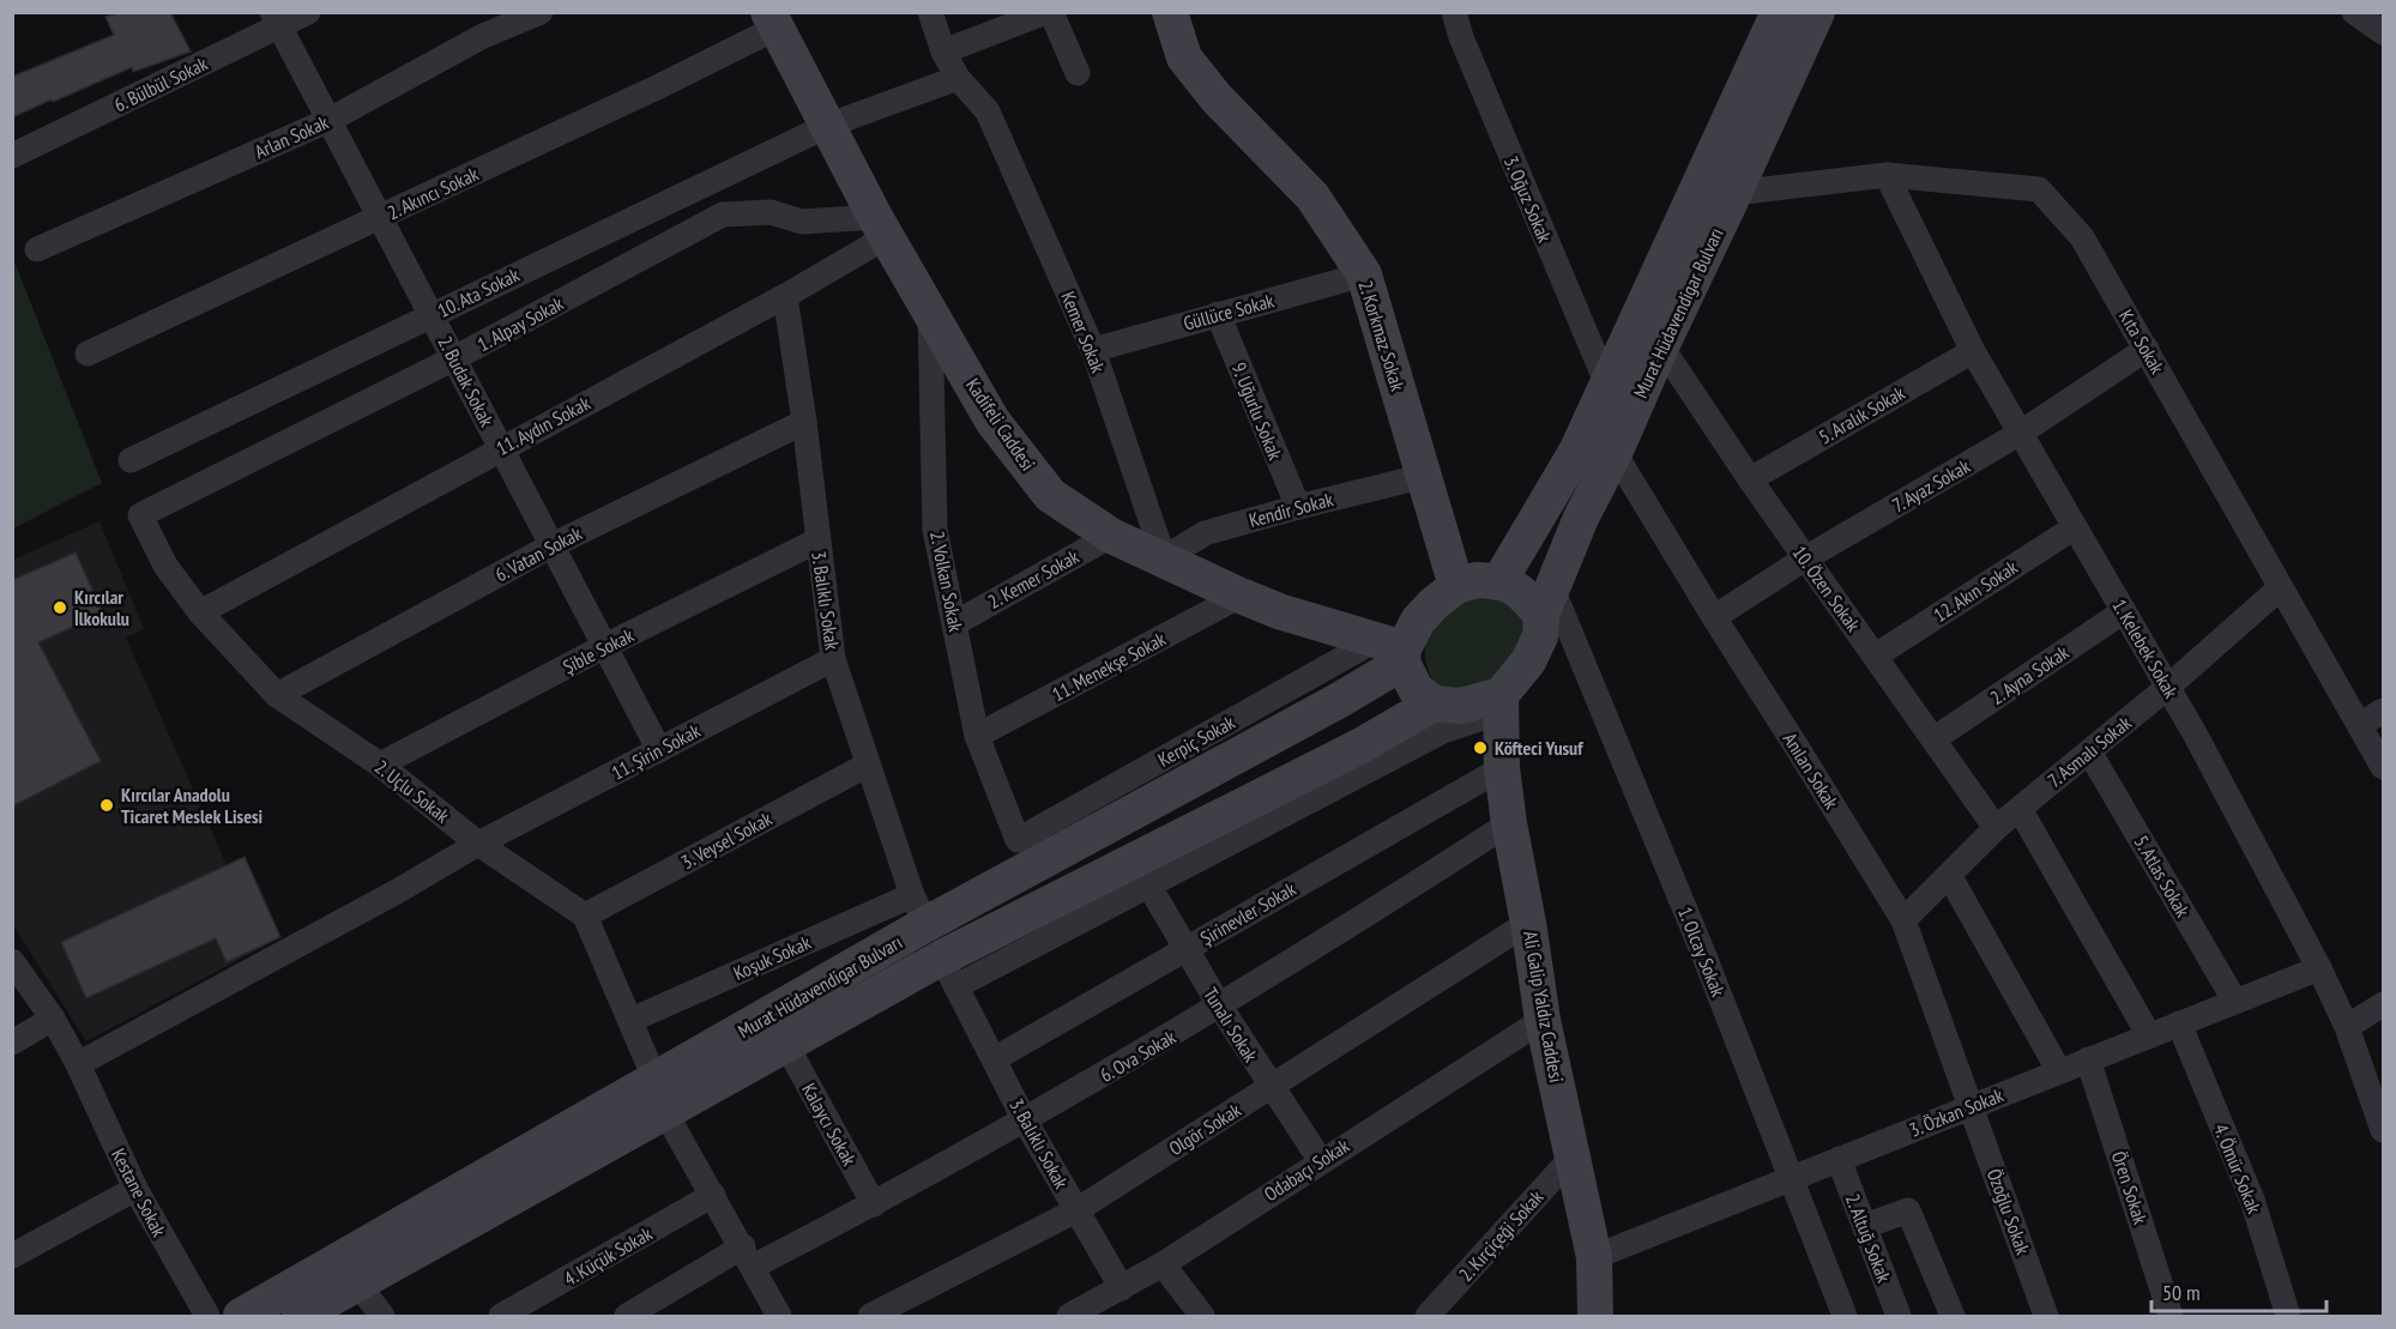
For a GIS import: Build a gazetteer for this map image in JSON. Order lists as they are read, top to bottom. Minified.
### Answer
{"streets":{"main road":["Murat Hüdavendigar Bulvarı","2. Korkmaz Sokak","Kadifeli Caddesi","Ali Galip Yaldız Caddesi"],"street":["6. Bülbül Sokak","Arlan Sokak","2. Akıncı Sokak","3. Oğuz Sokak","10. Ata Sokak","Güllüce Sokak","1. Alpay Sokak","Kemer Sokak","Kıta Sokak","2. Budak Sokak","9. Uğurlu Sokak","5. Aralık Sokak","11. Aydın Sokak","7. Ayaz Sokak","Kendir Sokak","6. Vatan Sokak","2. Kemer Sokak","2. Volkan Sokak","10. Özen Sokak","12. Akın Sokak","3. Balıklı Sokak","1. Kelebek Sokak","Şible Sokak","11. Menekşe Sokak","2. Ayna Sokak","Kerpiç Sokak","11. Şirin Sokak","7. Asmalı Sokak","Anılan Sokak","2. Uçlu Sokak","3. Veysel Sokak","5. Atlas Sokak","Şirinevler Sokak","1. Olcay Sokak","Koşuk Sokak","Tunalı Sokak","6. Ova Sokak","3. Özkan Sokak","Kalaycı Sokak","Olgör Sokak","4. Ömür Sokak","Odabaçı Sokak","Ören Sokak","Kestane Sokak","Özoğlu Sokak","2. Kırçiçeği Sokak","2. Altuğ Sokak","4. Küçük Sokak"]},"crossings":[["6. Bülbül Sokak","2. Budak Sokak"],["Arlan Sokak","2. Budak Sokak"],["2. Akıncı Sokak","2. Budak Sokak"],["2. Akıncı Sokak","Kadifeli Caddesi"],["3. Oğuz Sokak","Murat Hüdavendigar Bulvarı"],["10. Ata Sokak","Kemer Sokak"],["10. Ata Sokak","2. Budak Sokak"],["10. Ata Sokak","Kadifeli Caddesi"],["Güllüce Sokak","Kemer Sokak"],["Güllüce Sokak","2. Korkmaz Sokak"],["Güllüce Sokak","9. Uğurlu Sokak"],["Murat Hüdavendigar Bulvarı","2. Korkmaz Sokak"],["Murat Hüdavendigar Bulvarı","Kıta Sokak"],["Murat Hüdavendigar Bulvarı","Kadifeli Caddesi"],["Murat Hüdavendigar Bulvarı","10. Özen Sokak"],["Murat Hüdavendigar Bulvarı","3. Balıklı Sokak"],["Murat Hüdavendigar Bulvarı","Kerpiç Sokak"],["Murat Hüdavendigar Bulvarı","Anılan Sokak"],["Murat Hüdavendigar Bulvarı","1. Olcay Sokak"],["Murat Hüdavendigar Bulvarı","Koşuk Sokak"],["Murat Hüdavendigar Bulvarı","Ali Galip Yaldız Caddesi"],["Murat Hüdavendigar Bulvarı","Kalaycı Sokak"],["1. Alpay Sokak","2. Budak Sokak"],["1. Alpay Sokak","Kadifeli Caddesi"],["1. Alpay Sokak","11. Aydın Sokak"],["1. Alpay Sokak","2. Uçlu Sokak"],["Kemer Sokak","Kadifeli Caddesi"],["Kemer Sokak","Kendir Sokak"],["2. Korkmaz Sokak","Kadifeli Caddesi"],["2. Korkmaz Sokak","Kendir Sokak"],["2. Korkmaz Sokak","Kerpiç Sokak"],["2. Korkmaz Sokak","1. Olcay Sokak"],["2. Korkmaz Sokak","Ali Galip Yaldız Caddesi"],["Kıta Sokak","7. Ayaz Sokak"],["Kıta Sokak","1. Kelebek Sokak"],["Kıta Sokak","7. Asmalı Sokak"],["2. Budak Sokak","11. Aydın Sokak"],["2. Budak Sokak","6. Vatan Sokak"],["2. Budak Sokak","Şible Sokak"],["2. Budak Sokak","11. Şirin Sokak"],["9. Uğurlu Sokak","Kendir Sokak"],["5. Aralık Sokak","10. Özen Sokak"],["5. Aralık Sokak","1. Kelebek Sokak"],["Kadifeli Caddesi","11. Aydın Sokak"],["Kadifeli Caddesi","Kendir Sokak"],["Kadifeli Caddesi","2. Kemer Sokak"],["Kadifeli Caddesi","2. Volkan Sokak"],["Kadifeli Caddesi","11. Menekşe Sokak"],["Kadifeli Caddesi","Kerpiç Sokak"],["Kadifeli Caddesi","1. Olcay Sokak"],["Kadifeli Caddesi","Ali Galip Yaldız Caddesi"],["11. Aydın Sokak","3. Balıklı Sokak"],["11. Aydın Sokak","2. Uçlu Sokak"],["7. Ayaz Sokak","10. Özen Sokak"],["7. Ayaz Sokak","1. Kelebek Sokak"],["7. Ayaz Sokak","Anılan Sokak"],["6. Vatan Sokak","3. Balıklı Sokak"],["6. Vatan Sokak","2. Uçlu Sokak"],["2. Kemer Sokak","2. Volkan Sokak"],["2. Volkan Sokak","11. Menekşe Sokak"],["2. Volkan Sokak","Kerpiç Sokak"],["10. Özen Sokak","12. Akın Sokak"],["10. Özen Sokak","2. Ayna Sokak"],["10. Özen Sokak","7. Asmalı Sokak"],["12. Akın Sokak","1. Kelebek Sokak"],["3. Balıklı Sokak","Şible Sokak"],["3. Balıklı Sokak","11. Şirin Sokak"],["3. Balıklı Sokak","3. Veysel Sokak"],["3. Balıklı Sokak","Şirinevler Sokak"],["3. Balıklı Sokak","Koşuk Sokak"],["3. Balıklı Sokak","6. Ova Sokak"],["3. Balıklı Sokak","Olgör Sokak"],["3. Balıklı Sokak","Odabaçı Sokak"],["1. Kelebek Sokak","2. Ayna Sokak"],["1. Kelebek Sokak","7. Asmalı Sokak"],["1. Kelebek Sokak","3. Özkan Sokak"],["Şible Sokak","2. Uçlu Sokak"],["Kerpiç Sokak","1. Olcay Sokak"],["Kerpiç Sokak","Ali Galip Yaldız Caddesi"],["11. Şirin Sokak","2. Uçlu Sokak"],["11. Şirin Sokak","Kestane Sokak"],["7. Asmalı Sokak","Anılan Sokak"],["7. Asmalı Sokak","5. Atlas Sokak"],["Anılan Sokak","3. Özkan Sokak"],["Anılan Sokak","Özoğlu Sokak"],["2. Uçlu Sokak","3. Veysel Sokak"],["5. Atlas Sokak","3. Özkan Sokak"],["Şirinevler Sokak","Ali Galip Yaldız Caddesi"],["Şirinevler Sokak","Tunalı Sokak"],["1. Olcay Sokak","Ali Galip Yaldız Caddesi"],["1. Olcay Sokak","3. Özkan Sokak"],["Ali Galip Yaldız Caddesi","6. Ova Sokak"],["Ali Galip Yaldız Caddesi","3. Özkan Sokak"],["Ali Galip Yaldız Caddesi","Olgör Sokak"],["Ali Galip Yaldız Caddesi","Odabaçı Sokak"],["Ali Galip Yaldız Caddesi","2. Kırçiçeği Sokak"],["Tunalı Sokak","6. Ova Sokak"],["Tunalı Sokak","Olgör Sokak"],["Tunalı Sokak","Odabaçı Sokak"],["6. Ova Sokak","Kalaycı Sokak"],["3. Özkan Sokak","4. Ömür Sokak"],["3. Özkan Sokak","Ören Sokak"],["3. Özkan Sokak","Özoğlu Sokak"],["3. Özkan Sokak","2. Altuğ Sokak"]],"places":["Kırcılar İlkokulu","Köfteci Yusuf","Kırcılar Anadolu Ticaret Meslek Lisesi"],"scale_bar":"50 m"}
